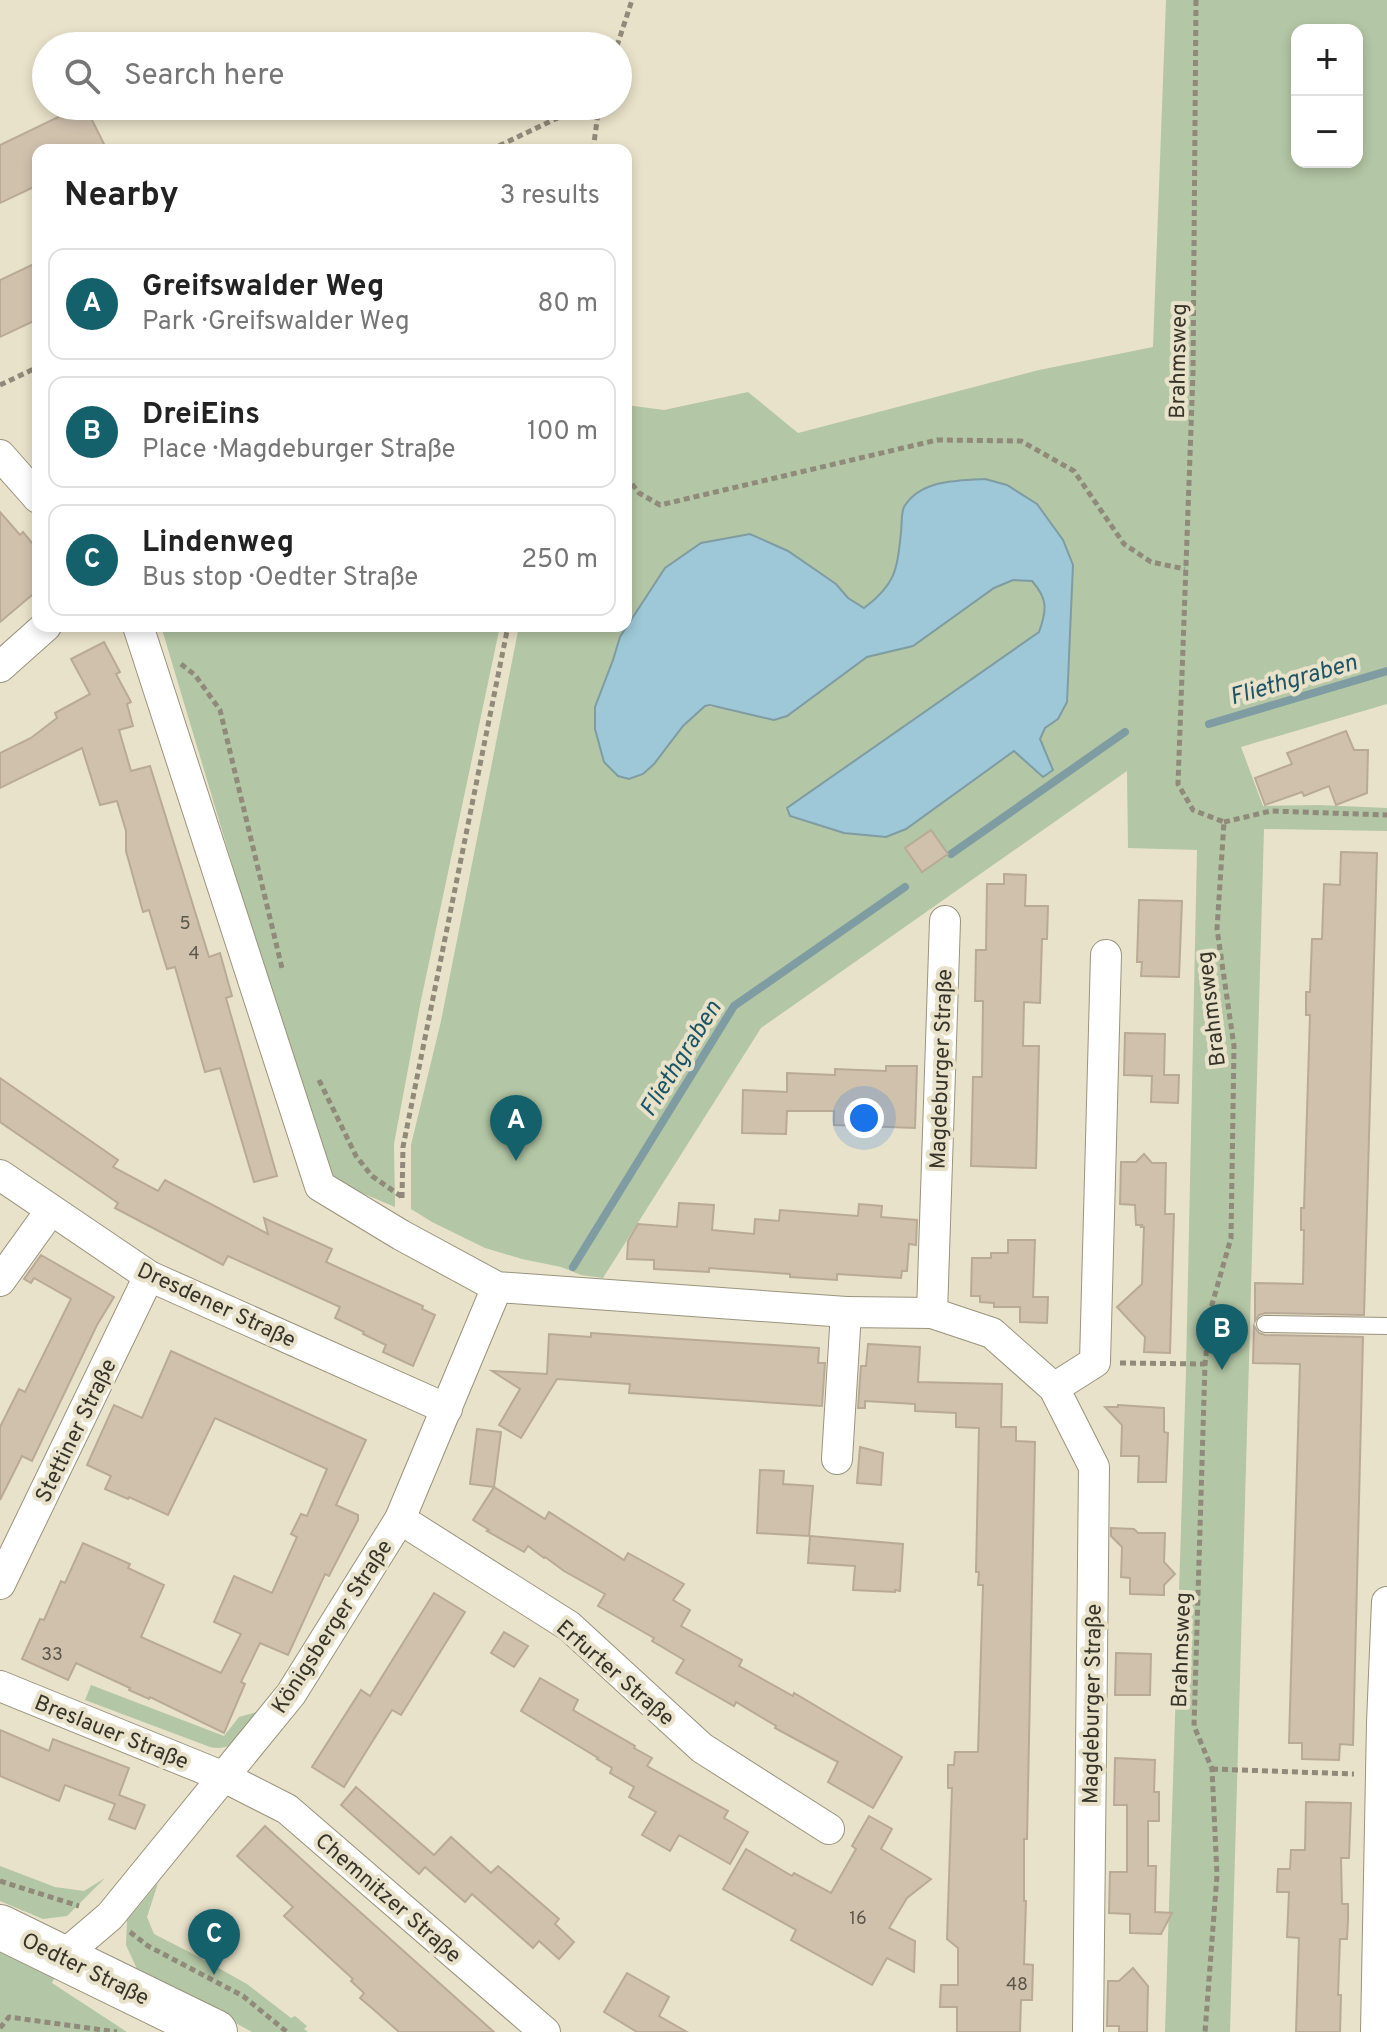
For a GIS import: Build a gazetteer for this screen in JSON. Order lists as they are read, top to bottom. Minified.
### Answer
{"streets":{"main road":["Oedter Straße"],"street":["Magdeburger Straße","Dresdener Straße","Stettiner Straße","Königsberger Straße","Erfurter Straße","Breslauer Straße","Chemnitzer Straße"],"path":["Brahmsweg"]},"crossings":[["Magdeburger Straße","Königsberger Straße"],["Dresdener Straße","Stettiner Straße"],["Dresdener Straße","Königsberger Straße"],["Königsberger Straße","Erfurter Straße"],["Königsberger Straße","Breslauer Straße"],["Königsberger Straße","Chemnitzer Straße"],["Königsberger Straße","Oedter Straße"],["Breslauer Straße","Chemnitzer Straße"]],"water":["Fliethgraben"],"house_numbers":["5","4","33","16","48"],"page":{"map_buttons":["+","−"],"search":"Search here","heading":["Nearby","3 results"],"list":[{"mark":"A","name":"Greifswalder Weg","note":"Park · Greifswalder Weg","value":"80 m"},{"mark":"B","name":"DreiEins","note":"Place · Magdeburger Straße","value":"100 m"},{"mark":"C","name":"Lindenweg","note":"Bus stop · Oedter Straße","value":"250 m"}],"pins":["A","B","C"]}}
